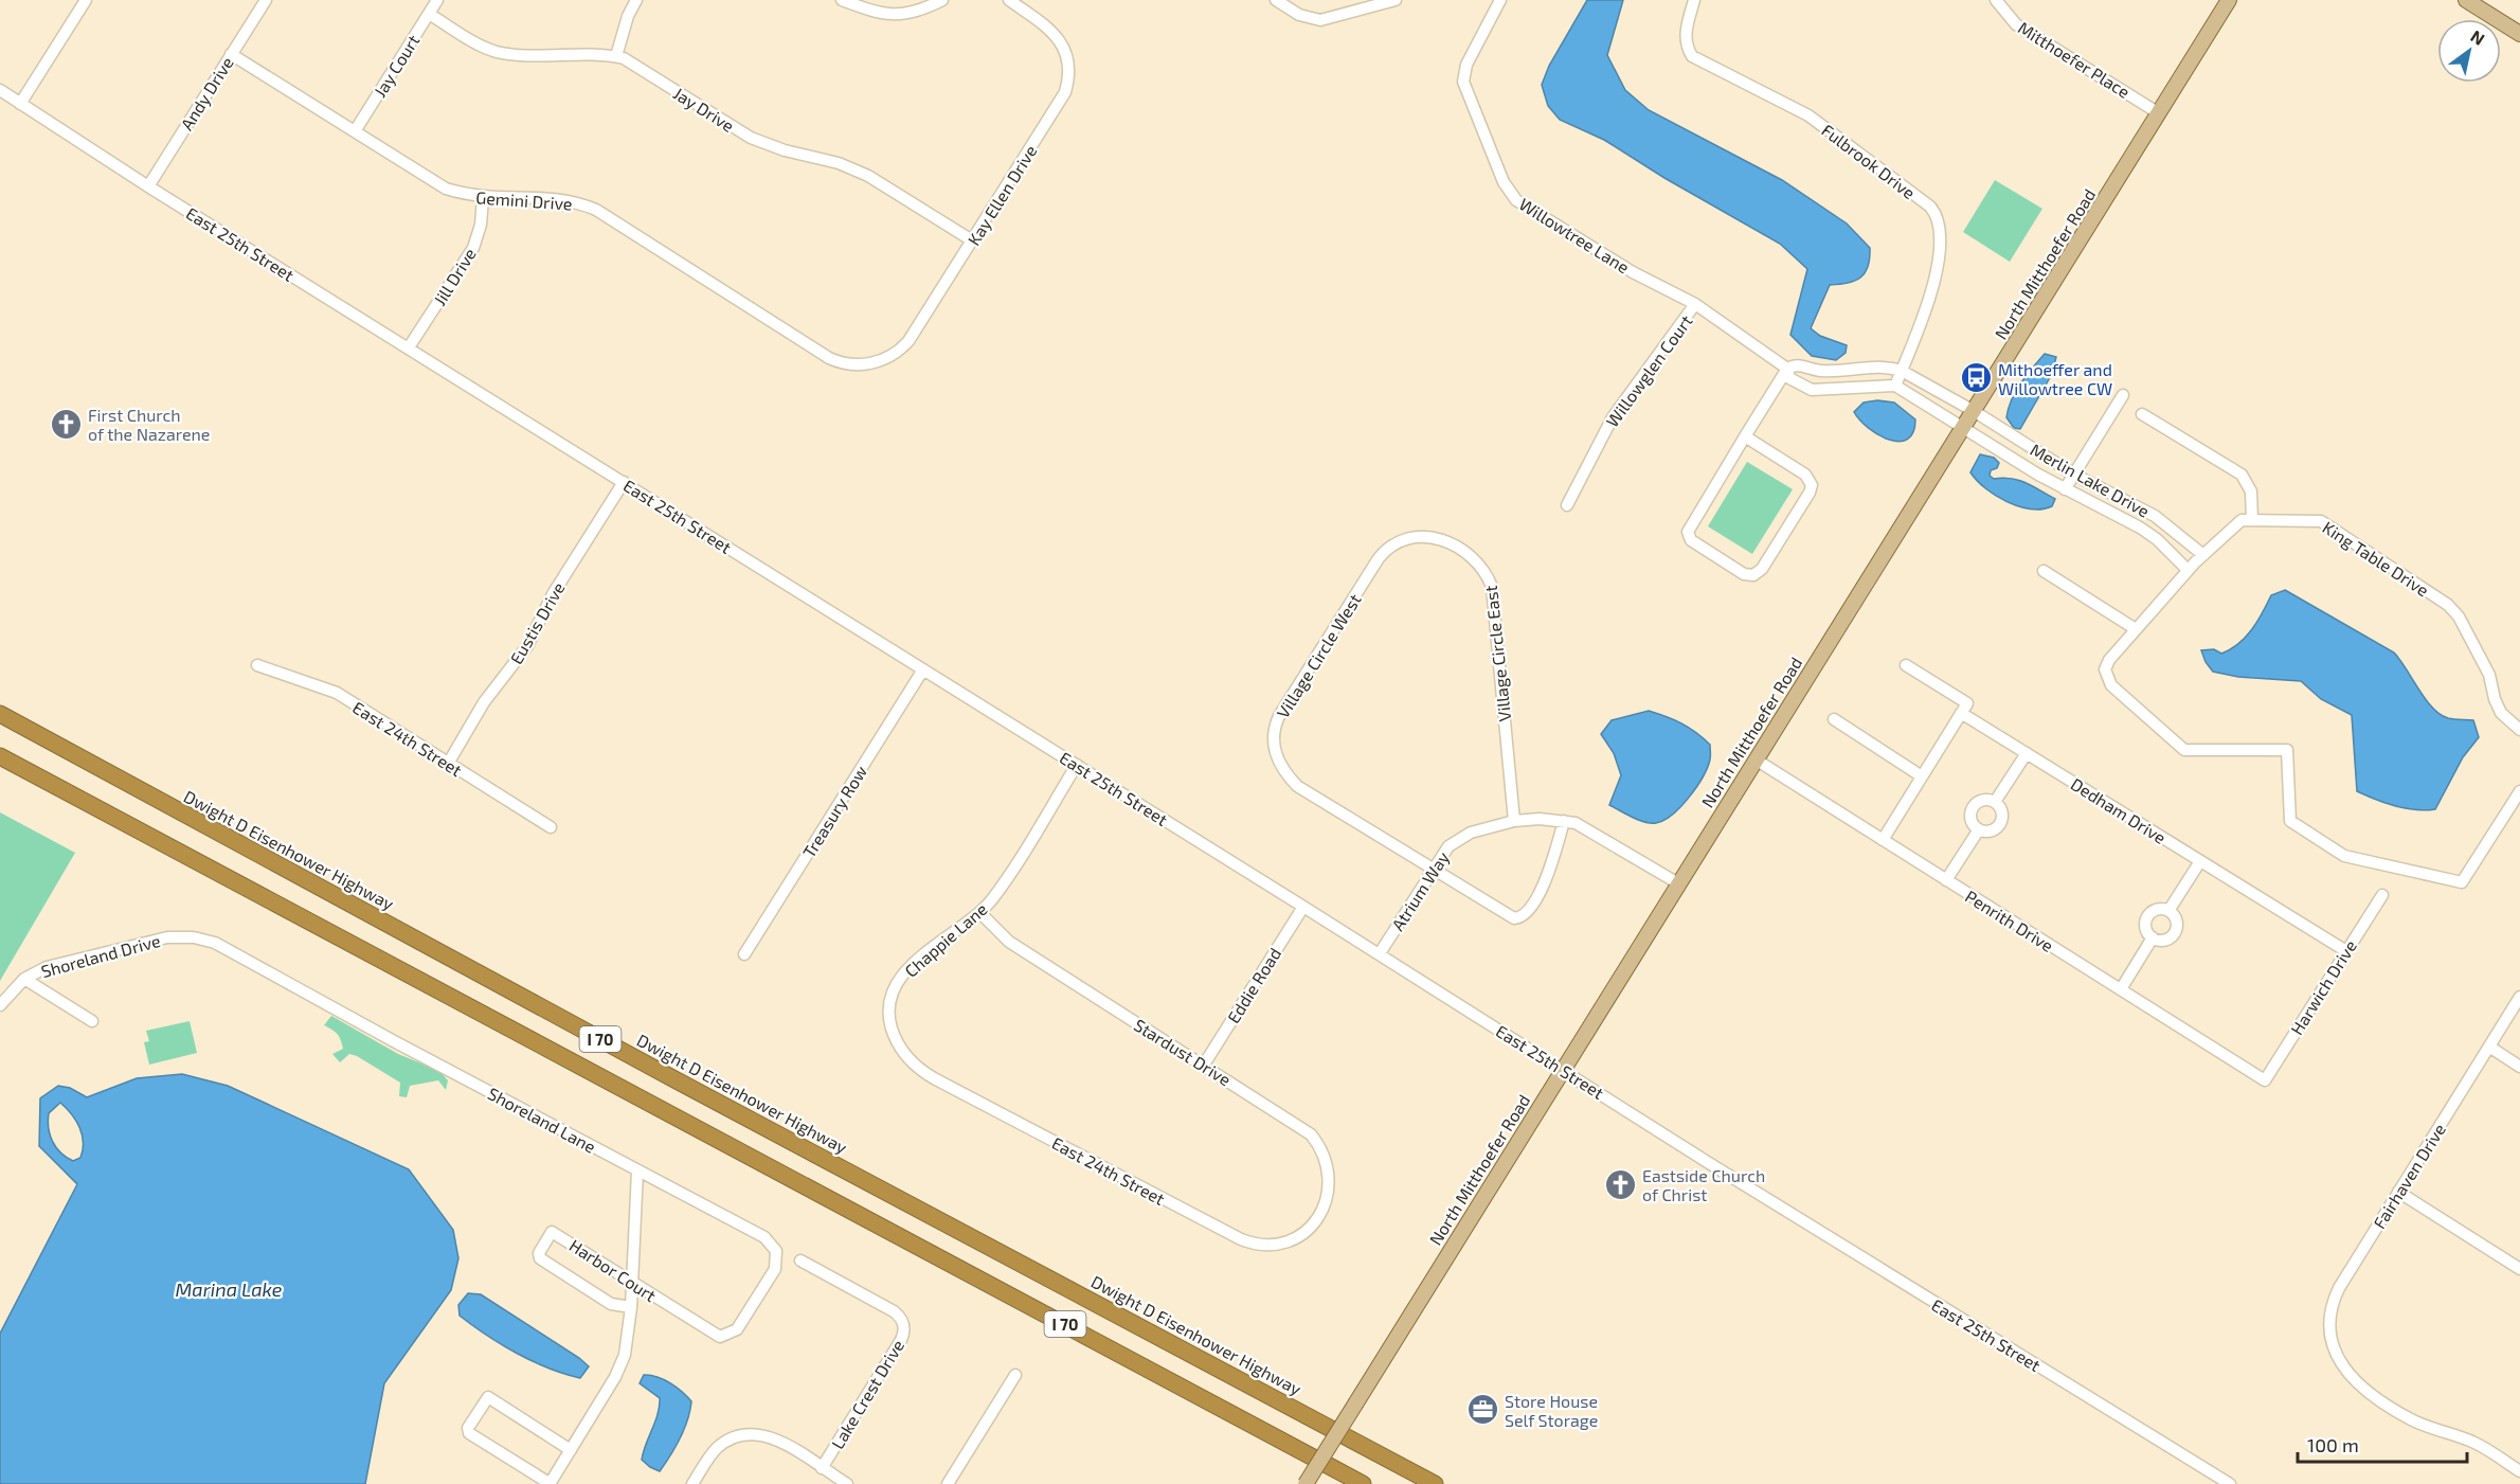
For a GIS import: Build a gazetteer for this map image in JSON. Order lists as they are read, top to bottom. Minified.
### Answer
{"streets":{"highway":["Dwight D Eisenhower Highway","I 70"],"main road":["North Mitthoefer Road"],"street":["Mitthoefer Place","Jay Court","Andy Drive","Jay Drive","Fulbrook Drive","Kay Ellen Drive","Gemini Drive","Willowtree Lane","East 25th Street","Jill Drive","Willowglen Court","Merlin Lake Drive","King Table Drive","Eustis Drive","Village Circle East","Village Circle West","East 24th Street","Dedham Drive","Treasury Row","Atrium Way","Penrith Drive","Chappie Lane","Shoreland Drive","Eddie Road","Harwich Drive","Stardust Drive","Shoreland Lane","Fairhaven Drive","Harbor Court","Lake Crest Drive"]},"crossings":[["Mitthoefer Place","North Mitthoefer Road"],["Jay Court","Jay Drive"],["Jay Court","Gemini Drive"],["Andy Drive","Gemini Drive"],["Andy Drive","East 25th Street"],["Jay Drive","Kay Ellen Drive"],["Fulbrook Drive","Willowtree Lane"],["Kay Ellen Drive","Gemini Drive"],["Gemini Drive","Jill Drive"],["Willowtree Lane","Willowglen Court"],["East 25th Street","North Mitthoefer Road"],["East 25th Street","Jill Drive"],["East 25th Street","Eustis Drive"],["East 25th Street","Treasury Row"],["East 25th Street","Atrium Way"],["East 25th Street","Chappie Lane"],["East 25th Street","Eddie Road"],["North Mitthoefer Road","Merlin Lake Drive"],["North Mitthoefer Road","Atrium Way"],["North Mitthoefer Road","Penrith Drive"],["Merlin Lake Drive","King Table Drive"],["Eustis Drive","East 24th Street"],["Village Circle East","Village Circle West"],["Village Circle East","Atrium Way"],["Village Circle West","Atrium Way"],["East 24th Street","Chappie Lane"],["East 24th Street","Stardust Drive"],["Dedham Drive","Harwich Drive"],["Penrith Drive","Harwich Drive"],["Chappie Lane","Stardust Drive"],["Shoreland Drive","Shoreland Lane"],["Eddie Road","Stardust Drive"],["Shoreland Lane","Harbor Court"]],"water":["Marina Lake"],"places":{"bus stop":["Mithoeffer and Willowtree CW"],"church":["First Church of the Nazarene","Eastside Church of Christ"],"office":["Store House Self Storage"]},"scale_bar":"100 m","north":"top right"}
